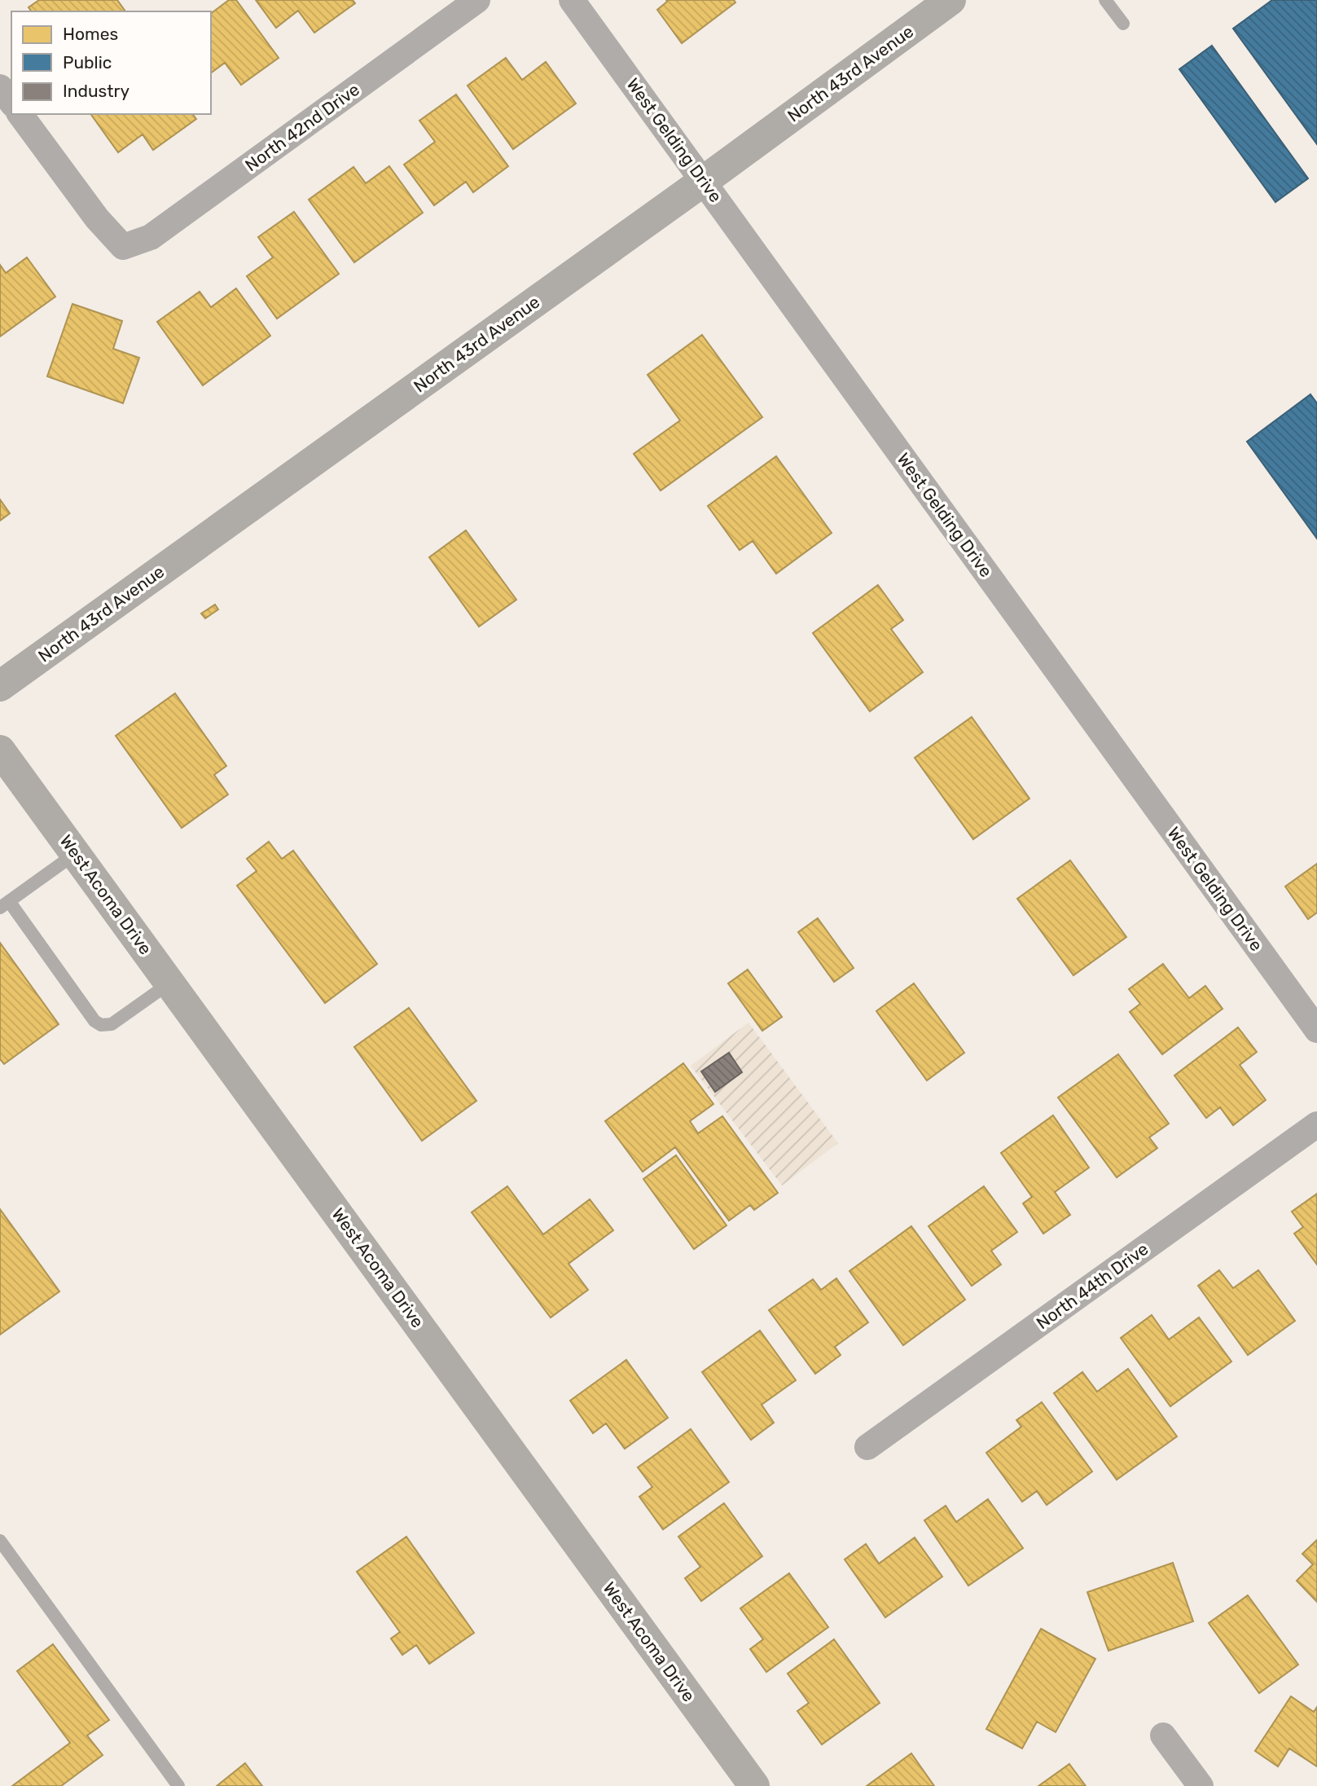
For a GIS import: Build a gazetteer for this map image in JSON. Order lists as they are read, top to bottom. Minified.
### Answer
{"streets":{"street":["North 43rd Avenue","North 42nd Drive","West Gelding Drive","West Acoma Drive","North 44th Drive"]},"crossings":[["North 43rd Avenue","West Gelding Drive"]],"legend":["Homes","Public","Industry"]}
